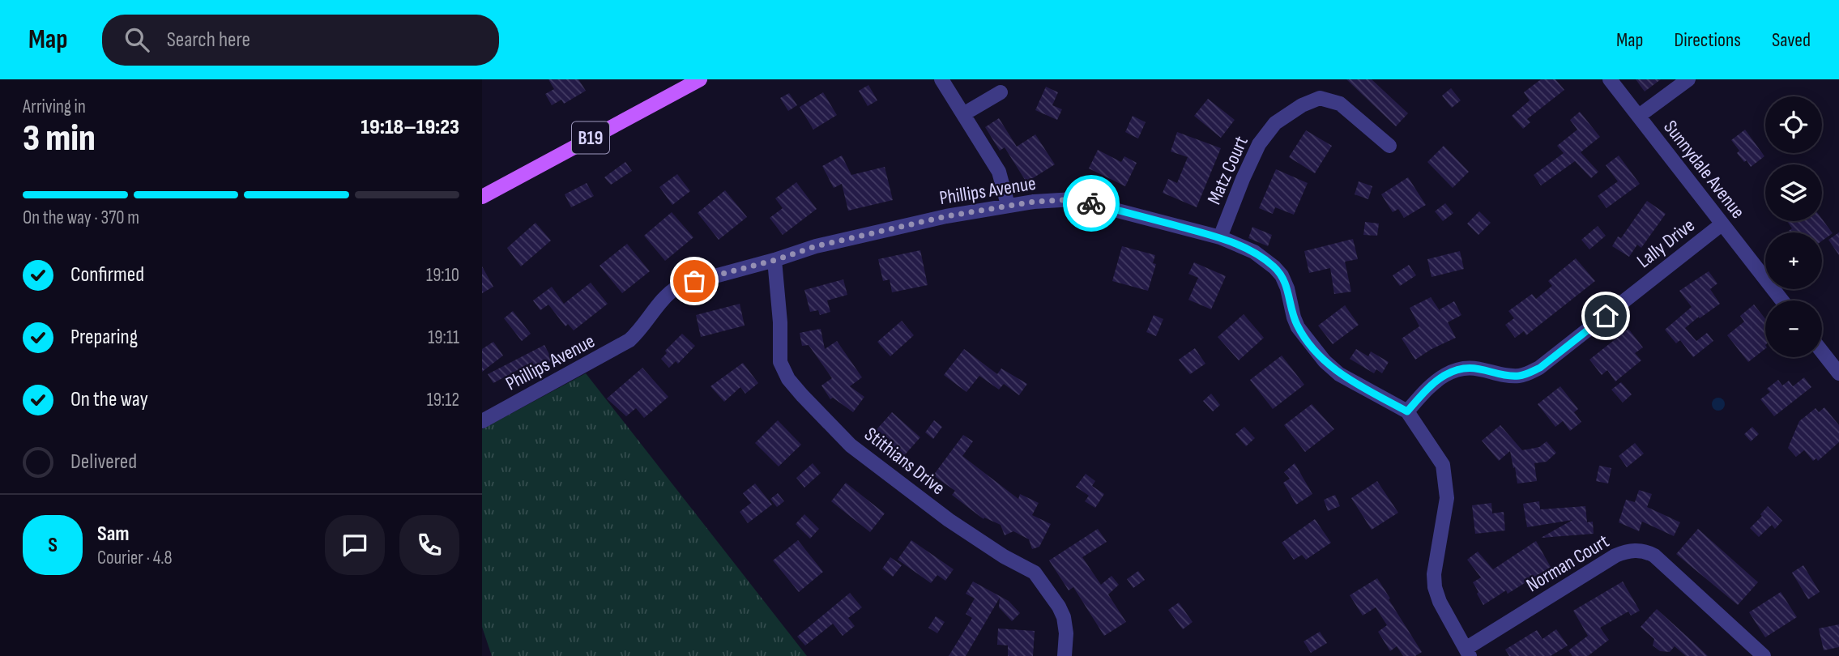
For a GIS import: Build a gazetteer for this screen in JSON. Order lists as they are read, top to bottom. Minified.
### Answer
{"streets":{"main road":["B19"],"street":["Sunnydale Avenue","Matz Court","Phillips Avenue","Lally Drive","Stithians Drive","Norman Court"]},"crossings":[["Sunnydale Avenue","Lally Drive"],["Matz Court","Phillips Avenue"],["Phillips Avenue","Lally Drive"],["Phillips Avenue","Stithians Drive"],["Phillips Avenue","Norman Court"]],"page":{"header":"Map","search":"Search here","nav":["Map","Directions","Saved"],"heading":["3 min","Arriving in","19:18–19:23"],"panel":["Sam","Courier · 4.8"],"map_buttons":["+","−"],"bar":"On the way · 370 m","list":[["Confirmed","19:10"],["Preparing","19:11"],["On the way","19:12"],"Delivered"],"round":"S"}}
